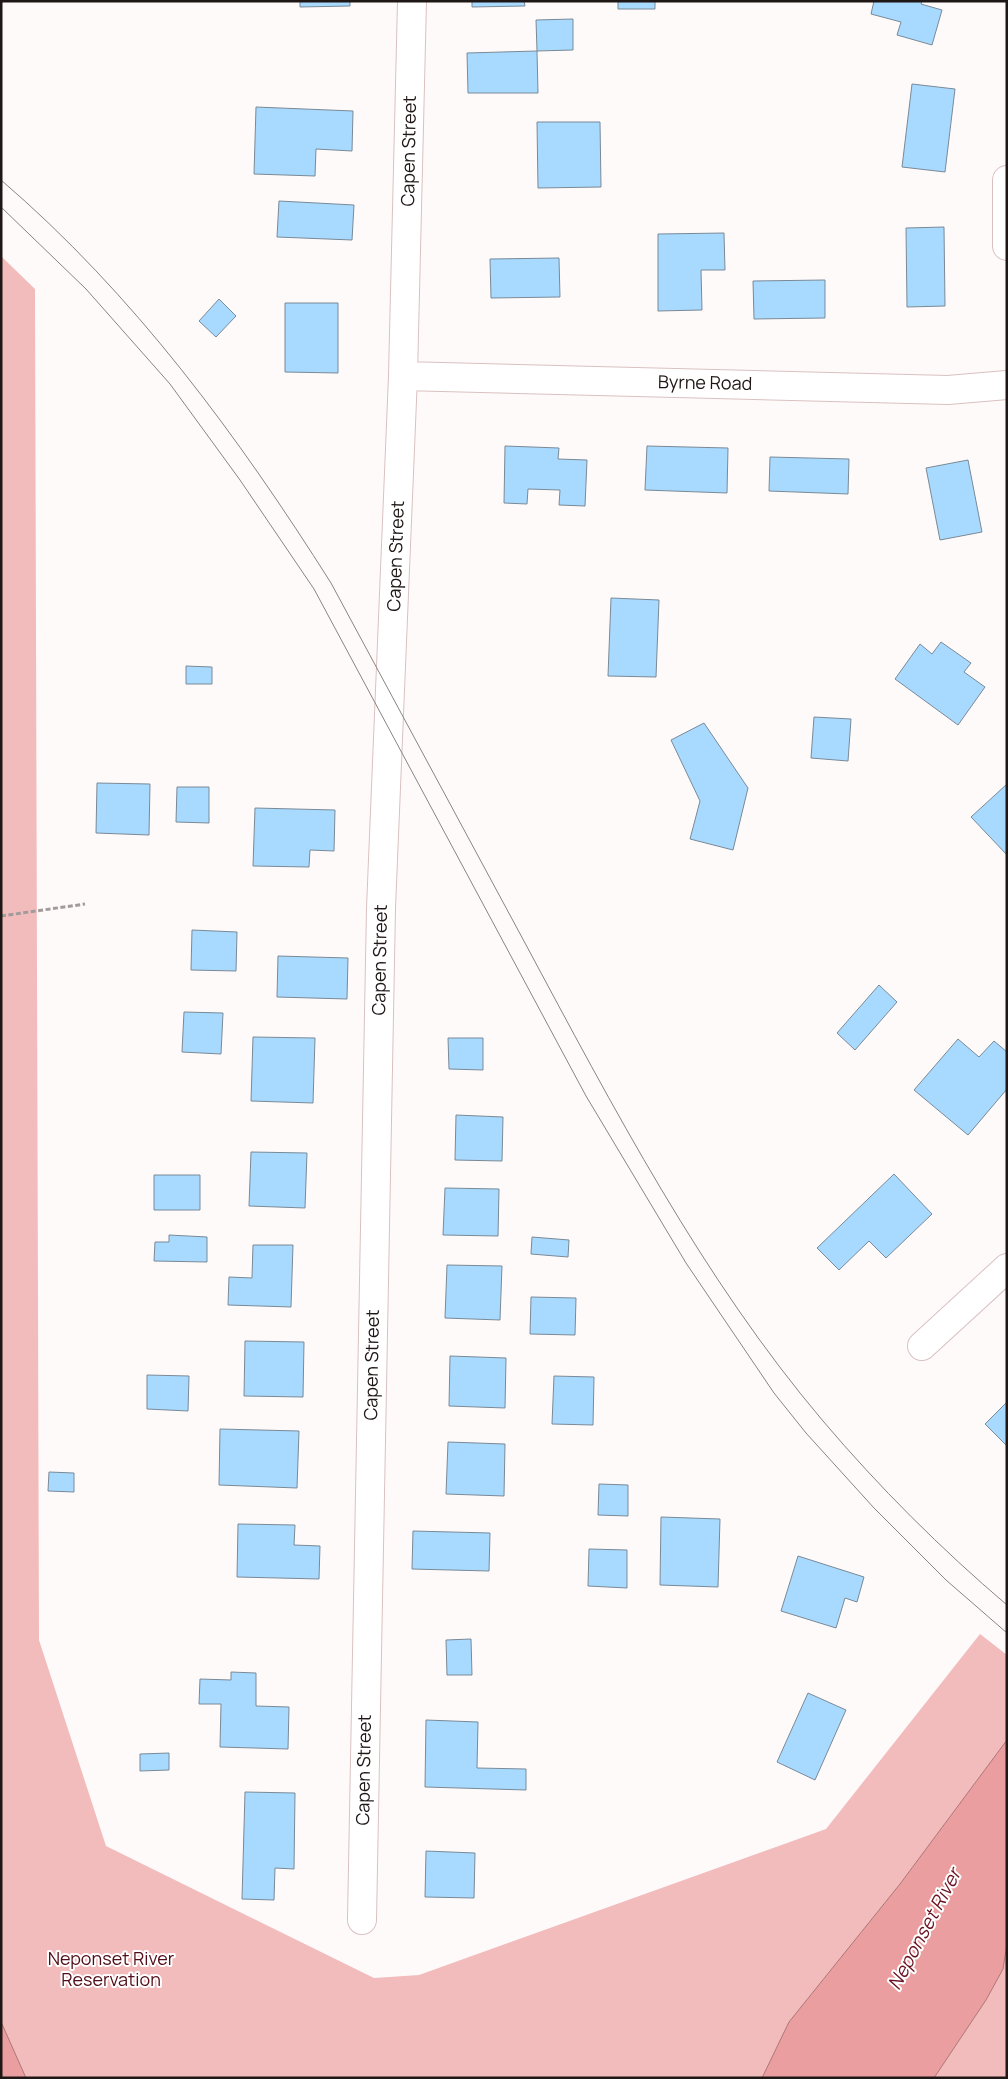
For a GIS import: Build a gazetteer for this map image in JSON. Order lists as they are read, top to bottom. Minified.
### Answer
{"streets":{"street":["Capen Street","Byrne Road"]},"crossings":[["Capen Street","Byrne Road"]],"water":["Neponset River"],"parks":["Neponset River Reservation"]}
